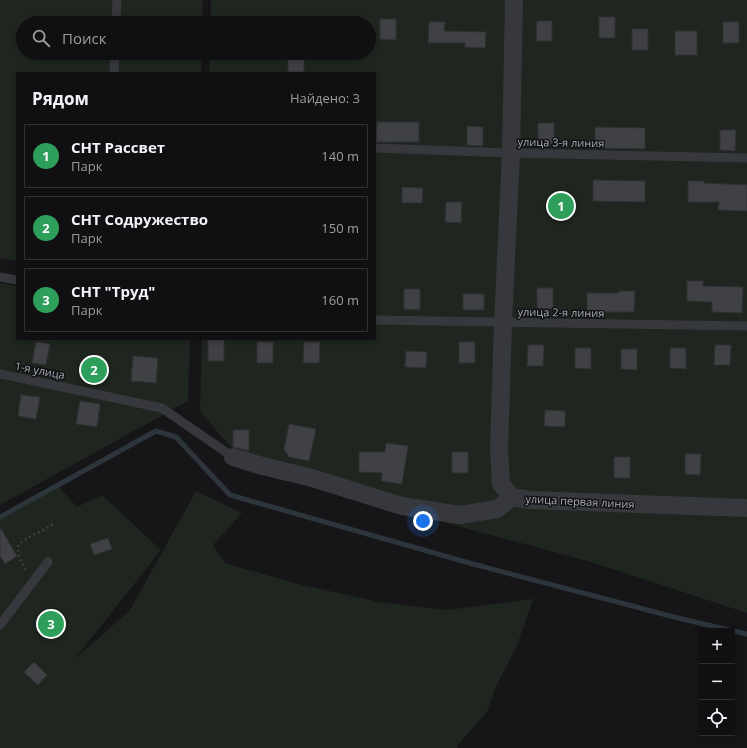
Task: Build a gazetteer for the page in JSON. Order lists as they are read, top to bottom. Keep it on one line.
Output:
{"streets":{"street":["улица первая линия"],"lane":["улица 3-я линия","улица 2-я линия","1-я улица"]},"crossings":[["1-я улица","улица первая линия"]],"page":{"search":"Поиск","heading":["Рядом","Найдено: 3"],"list":[{"mark":"1","name":"СНТ Рассвет","note":"Парк","value":"140 m"},{"mark":"2","name":"СНТ Содружество","note":"Парк","value":"150 m"},{"mark":"3","name":"СНТ \"Труд\"","note":"Парк","value":"160 m"}],"pins":["1","2","3"],"map_buttons":["+","−"]}}
